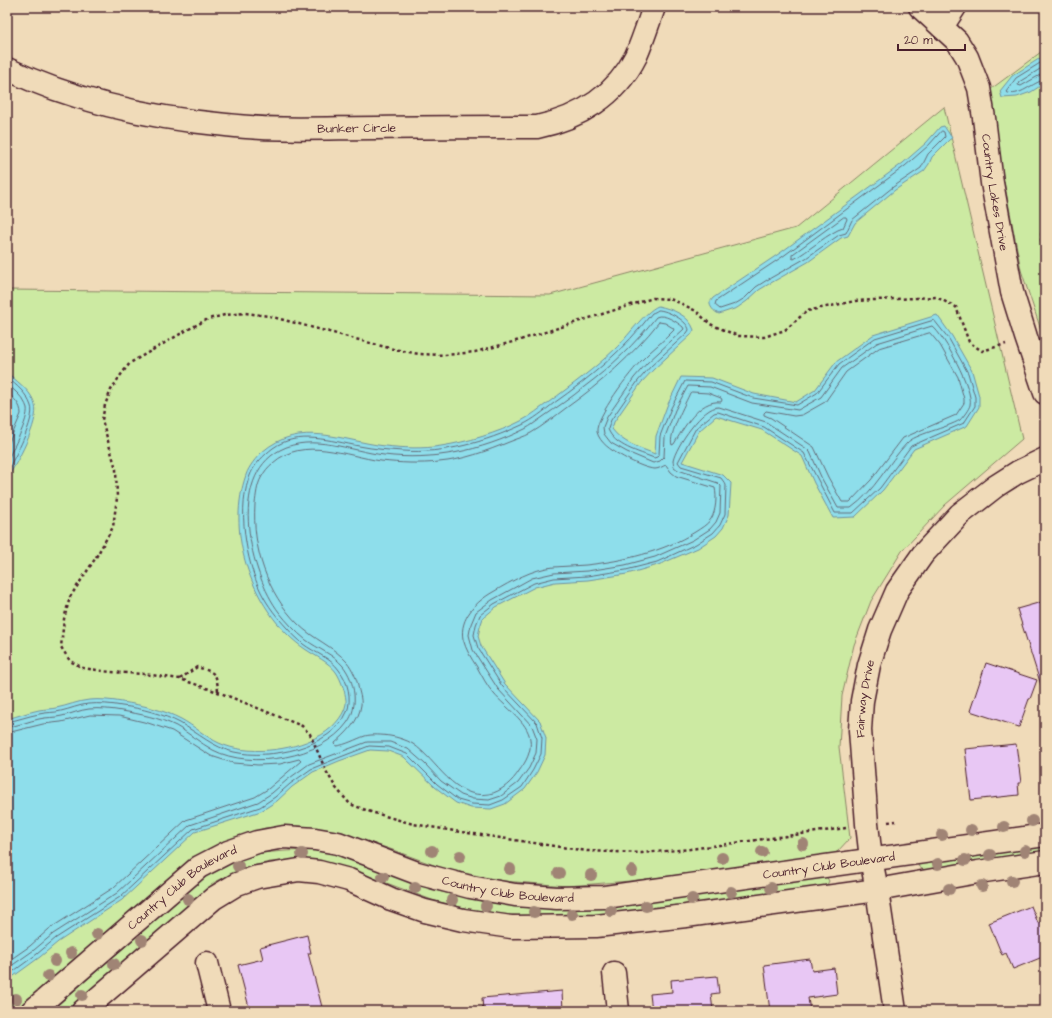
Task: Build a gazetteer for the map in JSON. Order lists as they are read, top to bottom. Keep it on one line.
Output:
{"streets":{"street":["Bunker Circle","Country Lakes Drive","Fairway Drive","Country Club Boulevard"]},"crossings":[["Fairway Drive","Country Club Boulevard"]],"scale_bar":"20 m"}
